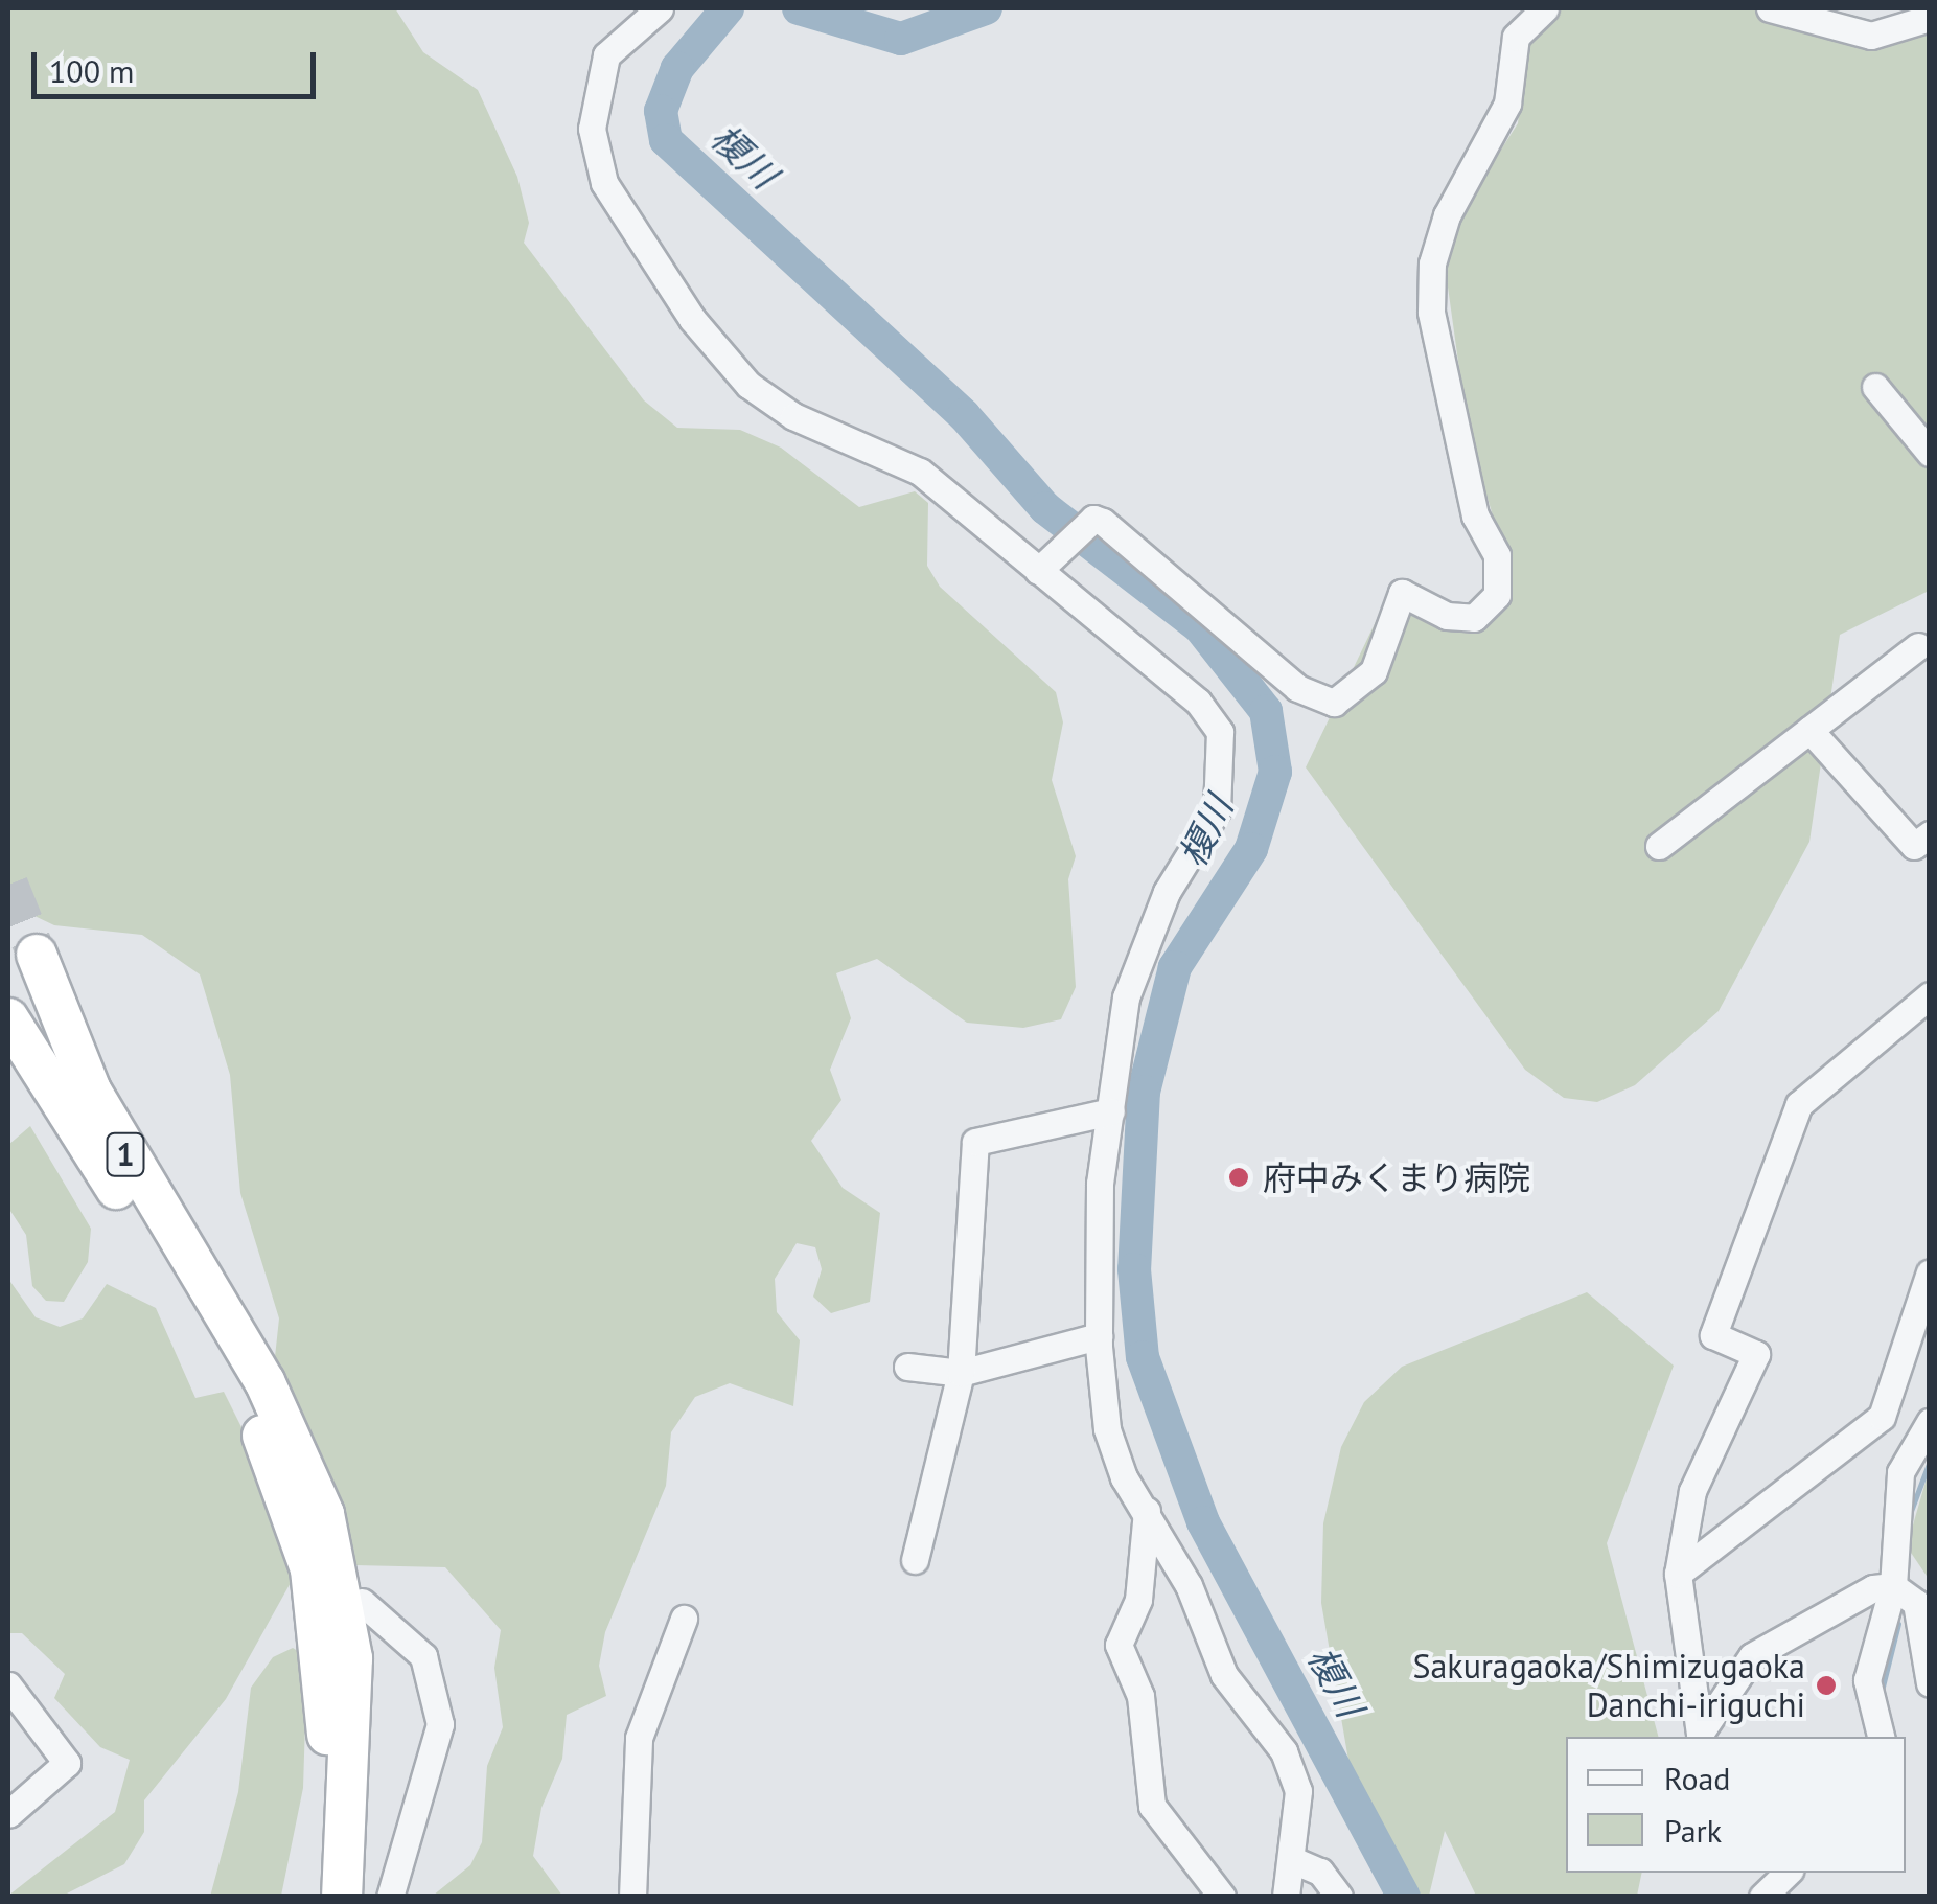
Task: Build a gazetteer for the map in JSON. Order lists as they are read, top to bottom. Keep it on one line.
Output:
{"streets":{"highway":["1"]},"water":["榎川"],"places":["府中みくまり病院","Sakuragaoka/Shimizugaoka Danchi-iriguchi"],"legend":["Road","Park"],"scale_bar":"100 m"}
